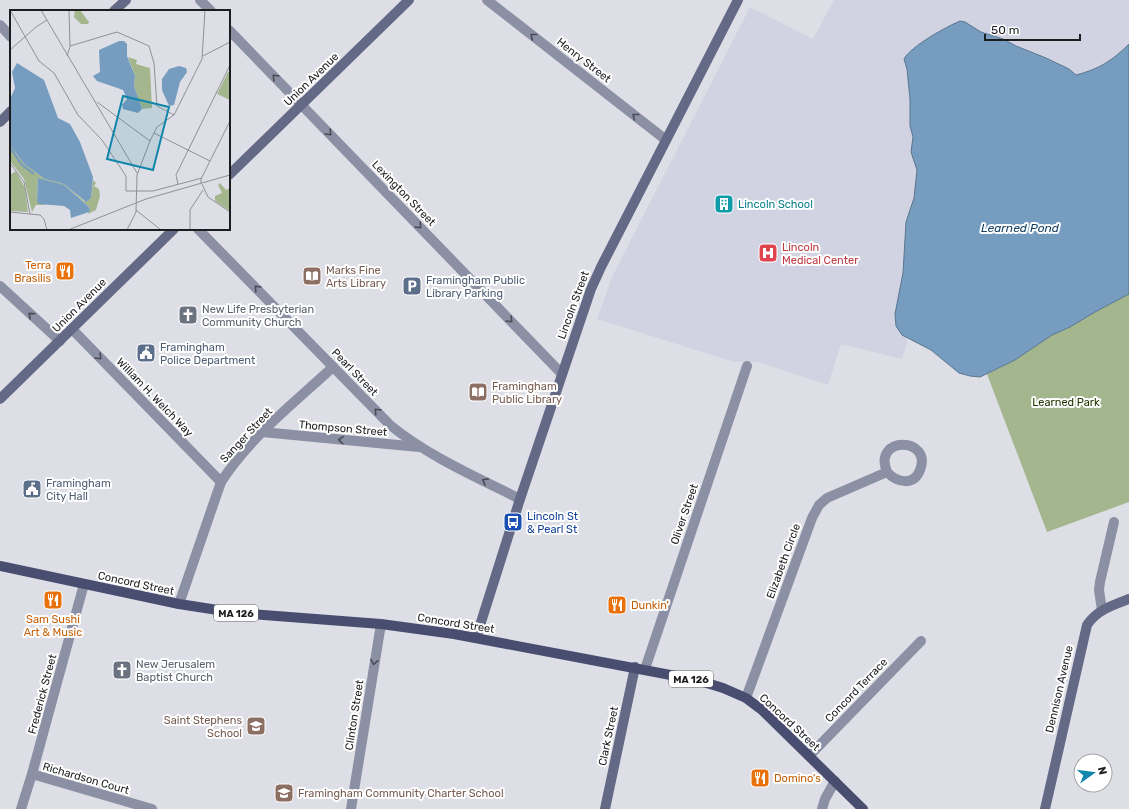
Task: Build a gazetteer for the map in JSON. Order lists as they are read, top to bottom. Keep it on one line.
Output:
{"streets":{"main road":["Concord Street","MA 126"],"street":["Henry Street","Union Avenue","Lexington Street","Lincoln Street","Pearl Street","William H. Welch Way","Thompson Street","Sanger Street","Oliver Street","Elizabeth Circle","Dennison Avenue","Concord Terrace","Frederick Street","Clinton Street","Clark Street","Richardson Court"]},"crossings":[["Henry Street","Lincoln Street"],["Union Avenue","Lexington Street"],["Union Avenue","William H. Welch Way"],["Lexington Street","Lincoln Street"],["Lincoln Street","Pearl Street"],["Lincoln Street","Concord Street"],["Pearl Street","Thompson Street"],["Pearl Street","Sanger Street"],["William H. Welch Way","Sanger Street"],["Thompson Street","Sanger Street"],["Sanger Street","Concord Street"],["Oliver Street","Concord Street"],["Oliver Street","Clark Street"],["Elizabeth Circle","Concord Street"],["Concord Street","Concord Terrace"],["Concord Street","Frederick Street"],["Concord Street","Clinton Street"],["Concord Street","Clark Street"],["Frederick Street","Richardson Court"]],"one_way":["Henry Street","Pearl Street","William H. Welch Way","Thompson Street","Clinton Street"],"water":["Learned Pond"],"parks":["Learned Park"],"places":{"building":["Lincoln School"],"hospital":["Lincoln Medical Center"],"restaurant":["Terra Brasilis","Sam Sushi Art & Music","Dunkin'","Domino's"],"library":["Marks Fine Arts Library","Framingham Public Library"],"parking":["Framingham Public Library Parking"],"church":["New Life Presbyterian Community Church","New Jerusalem Baptist Church"],"public building":["Framingham Police Department","Framingham City Hall"],"bus stop":["Lincoln St & Pearl St"],"school or university":["Saint Stephens School","Framingham Community Charter School"]},"scale_bar":"50 m","north":"right"}
